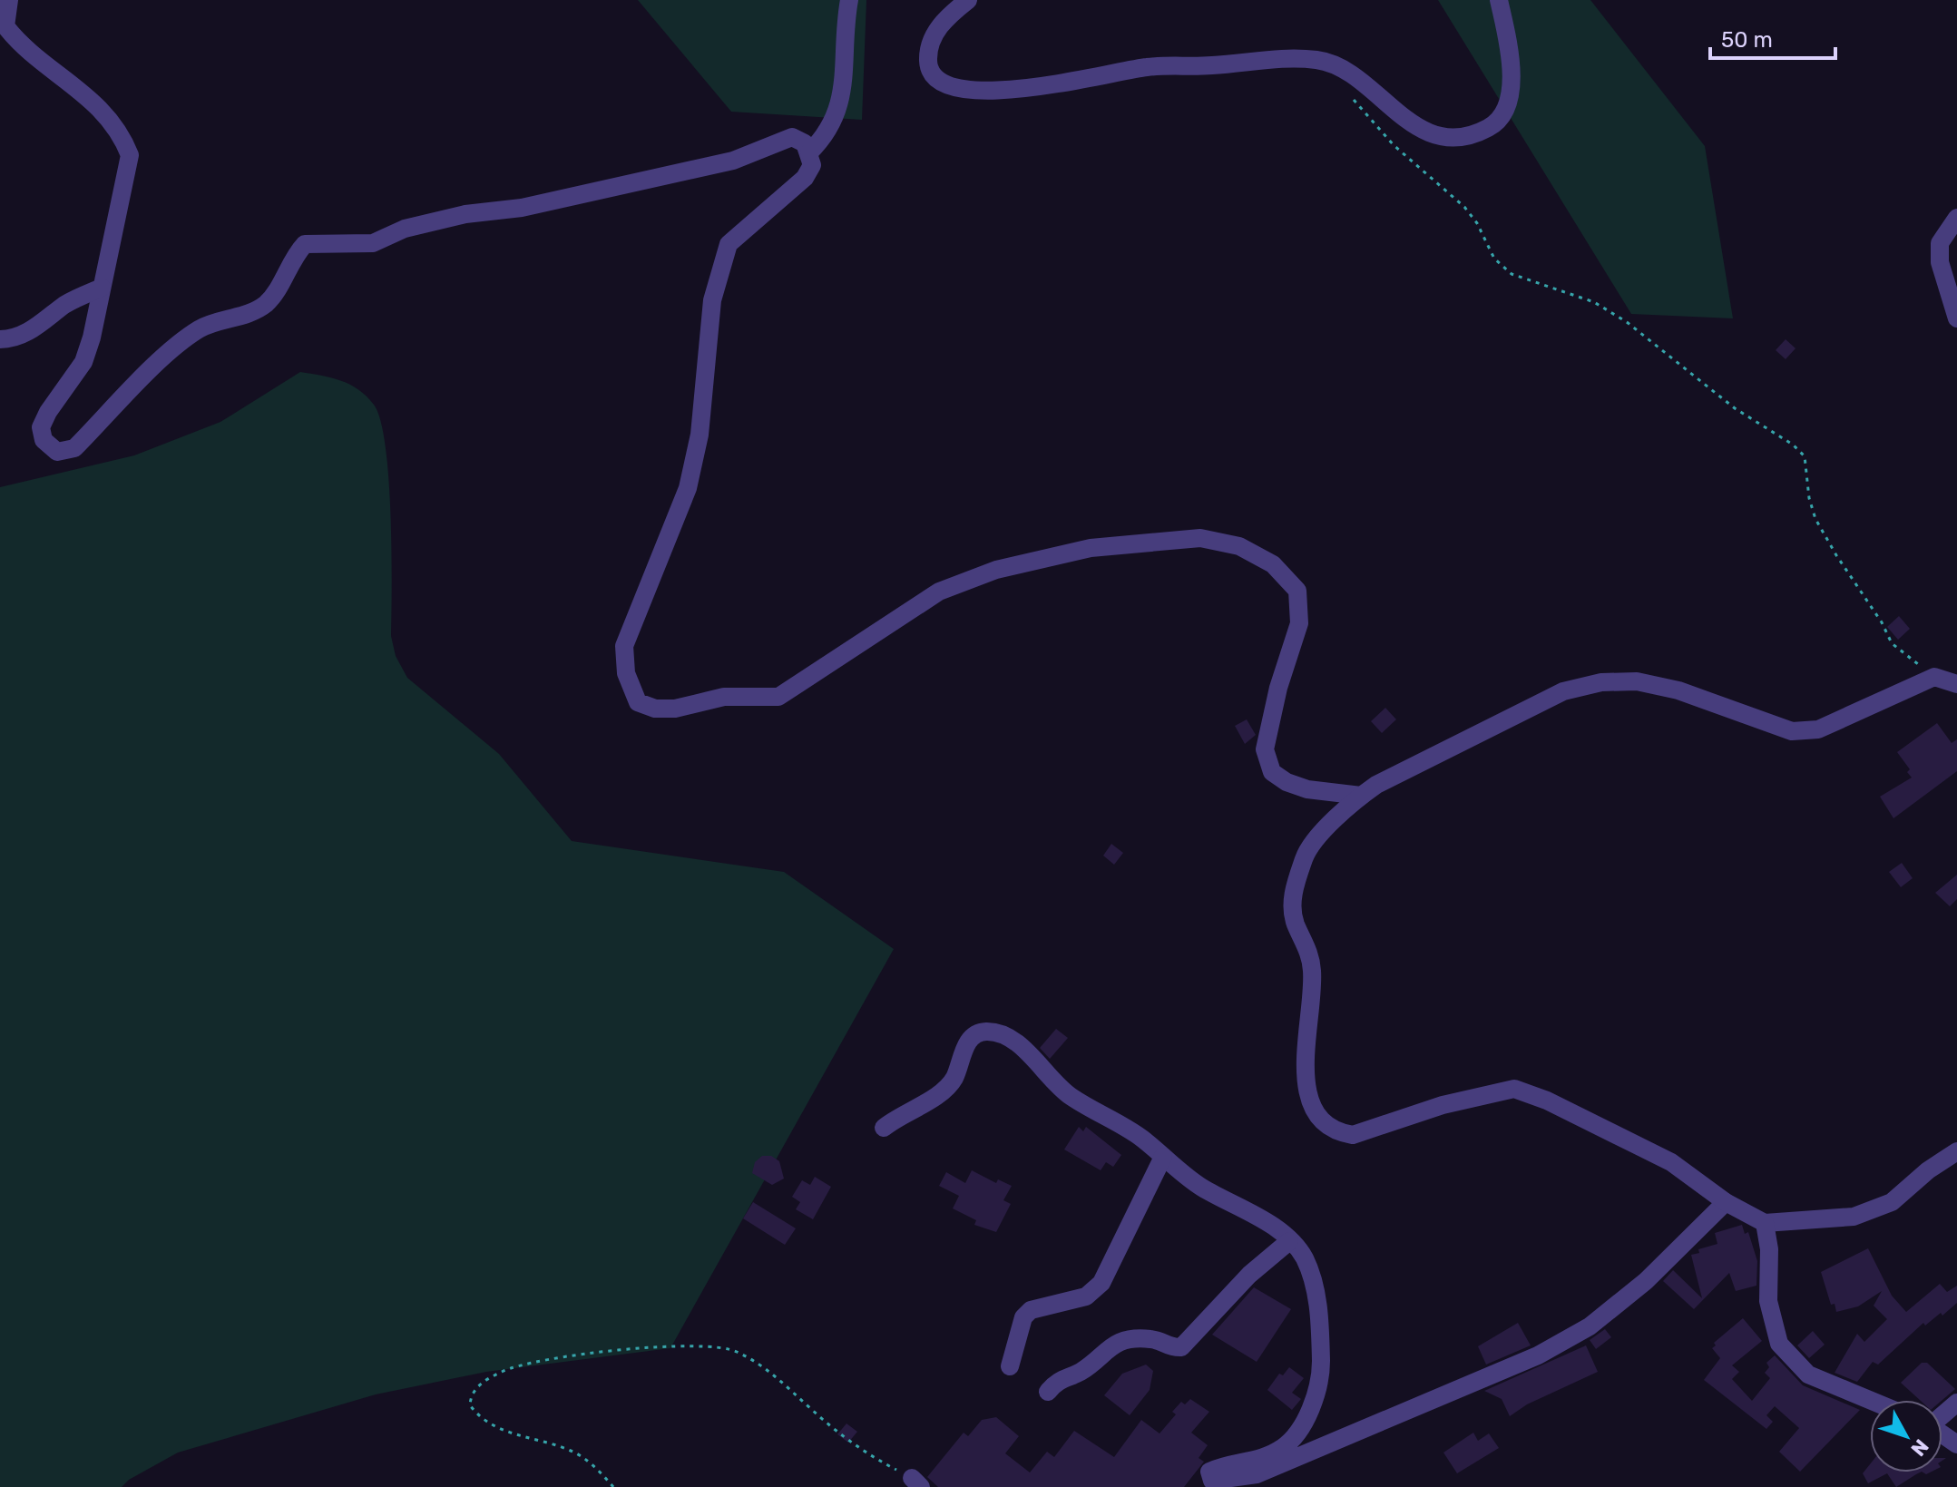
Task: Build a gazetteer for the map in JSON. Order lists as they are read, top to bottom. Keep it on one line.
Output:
{"scale_bar":"50 m","north":"bottom right"}
